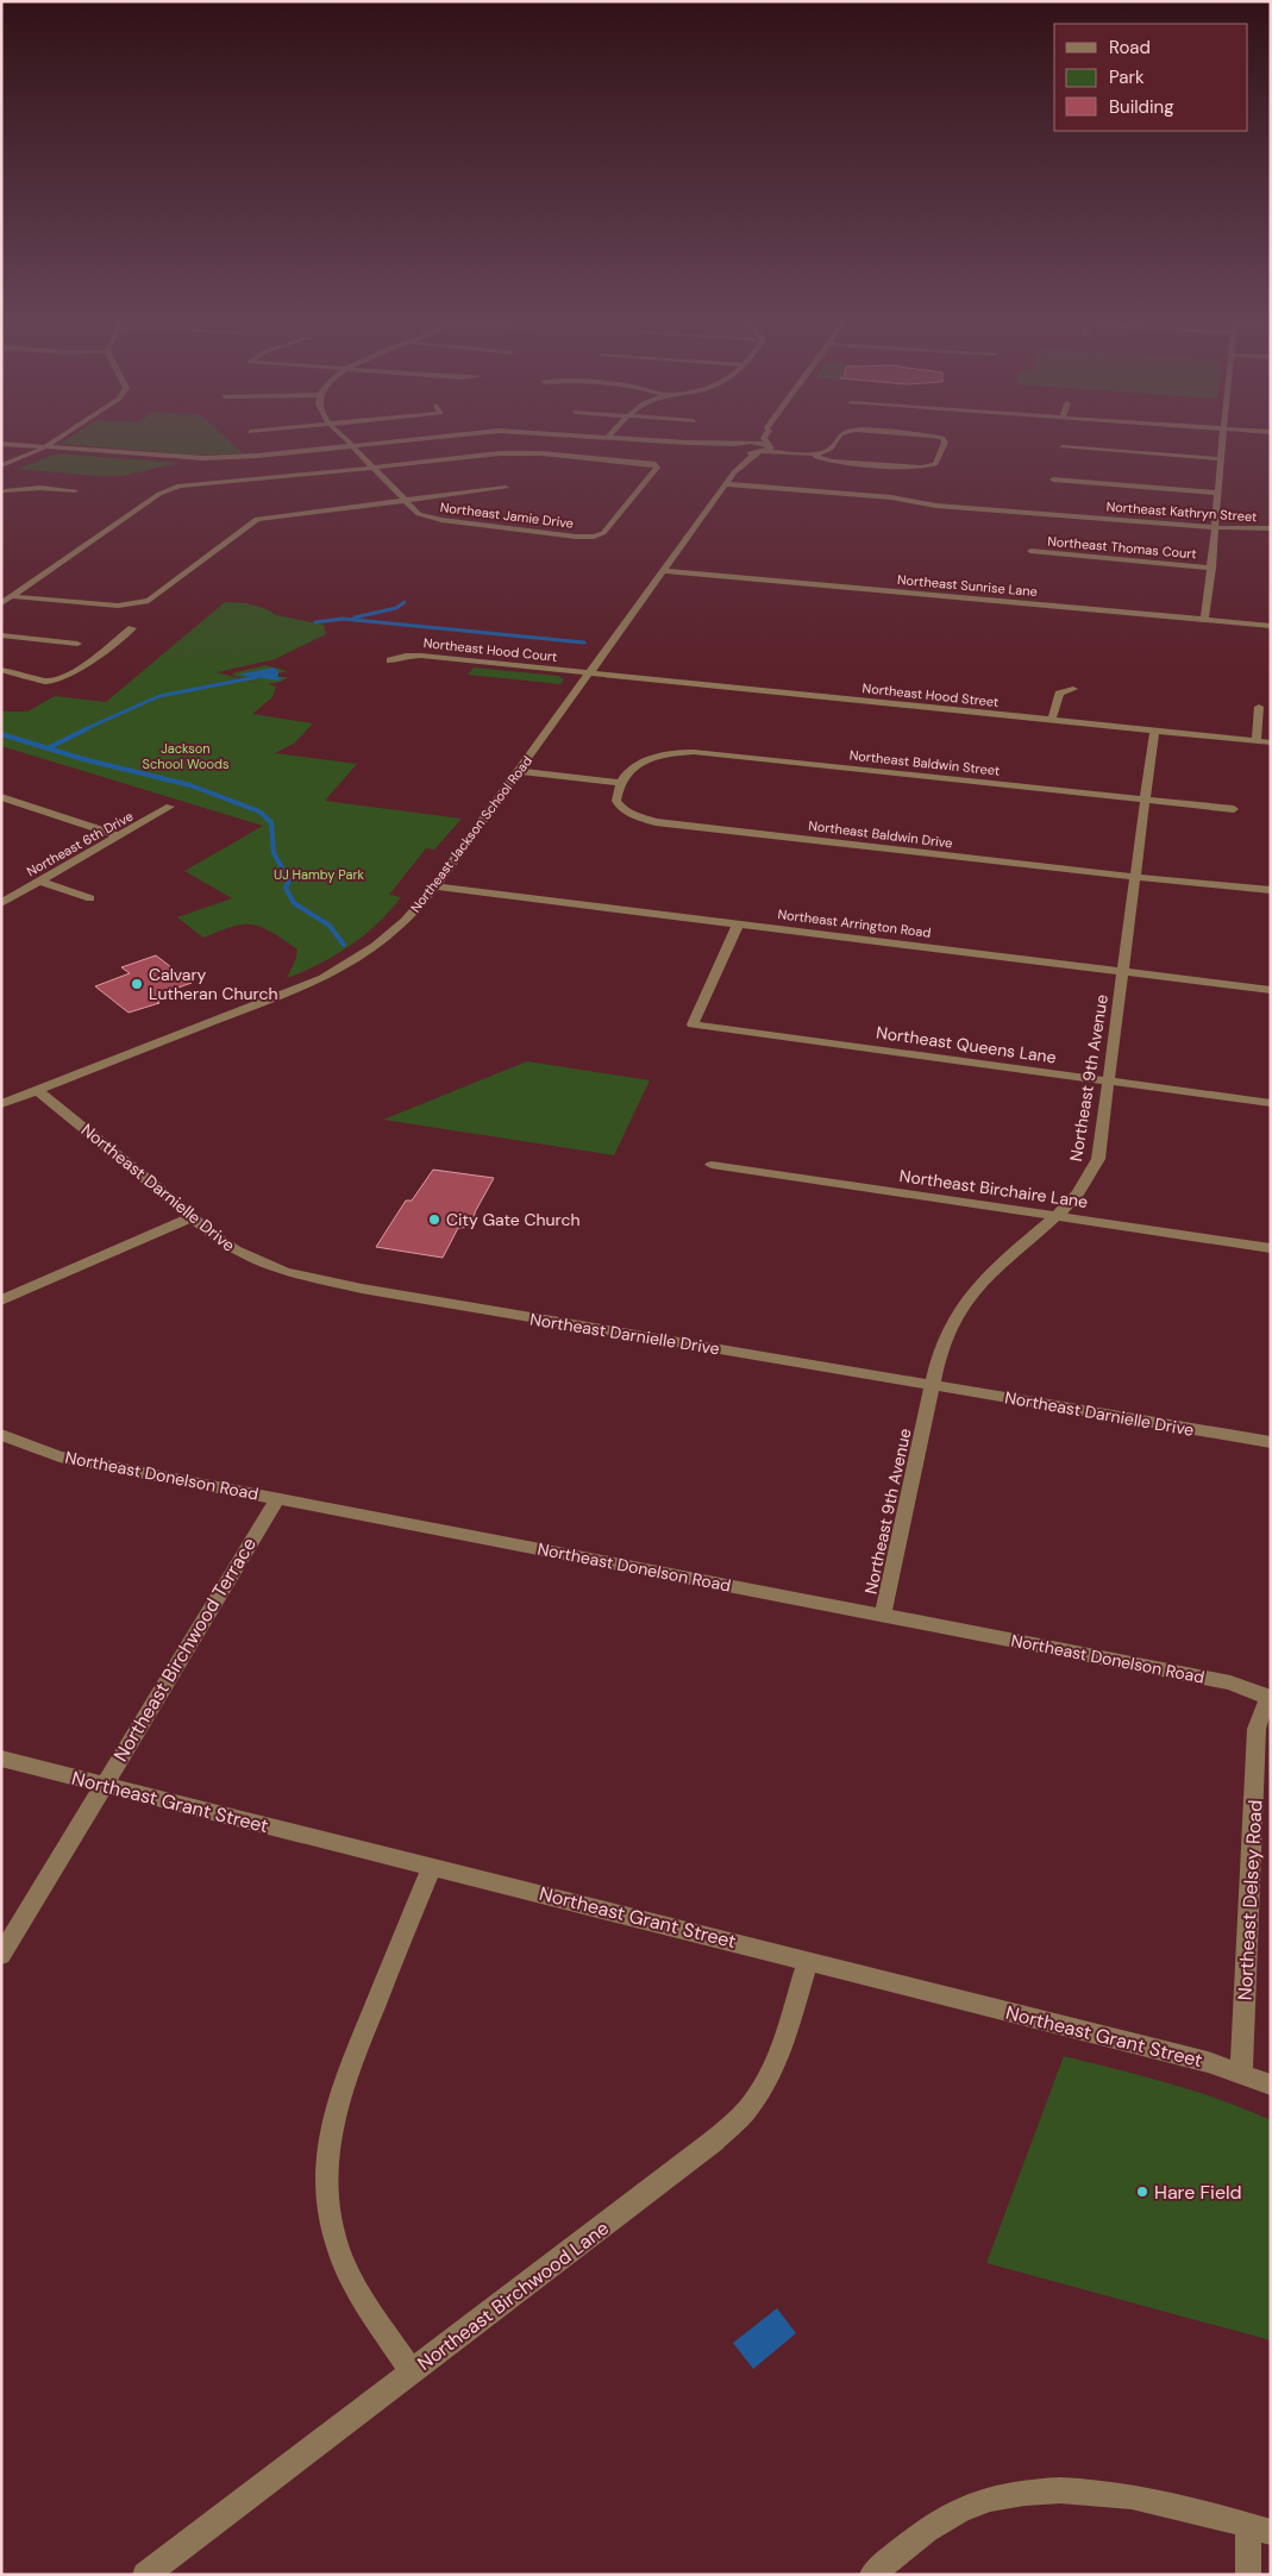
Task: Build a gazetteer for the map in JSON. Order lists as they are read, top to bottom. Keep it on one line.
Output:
{"streets":{"street":["Northeast Kathryn Street","Northeast Jamie Drive","Northeast Thomas Court","Northeast Sunrise Lane","Northeast Hood Court","Northeast Hood Street","Northeast Baldwin Street","Northeast Jackson School Road","Northeast Baldwin Drive","Northeast 6th Drive","Northeast Arrington Road","Northeast Queens Lane","Northeast 9th Avenue","Northeast Darnielle Drive","Northeast Birchaire Lane","Northeast Donelson Road","Northeast Birchwood Terrace","Northeast Grant Street","Northeast Delsey Road","Northeast Birchwood Lane"]},"crossings":[["Northeast Kathryn Street","Northeast Jackson School Road"],["Northeast Sunrise Lane","Northeast Jackson School Road"],["Northeast Hood Court","Northeast Hood Street"],["Northeast Hood Court","Northeast Jackson School Road"],["Northeast Hood Street","Northeast Jackson School Road"],["Northeast Hood Street","Northeast 9th Avenue"],["Northeast Baldwin Street","Northeast Baldwin Drive"],["Northeast Baldwin Street","Northeast 9th Avenue"],["Northeast Jackson School Road","Northeast Arrington Road"],["Northeast Jackson School Road","Northeast Darnielle Drive"],["Northeast Baldwin Drive","Northeast 9th Avenue"],["Northeast Arrington Road","Northeast Queens Lane"],["Northeast Arrington Road","Northeast 9th Avenue"],["Northeast Queens Lane","Northeast 9th Avenue"],["Northeast 9th Avenue","Northeast Darnielle Drive"],["Northeast 9th Avenue","Northeast Birchaire Lane"],["Northeast 9th Avenue","Northeast Donelson Road"],["Northeast Donelson Road","Northeast Birchwood Terrace"],["Northeast Donelson Road","Northeast Delsey Road"],["Northeast Birchwood Terrace","Northeast Grant Street"],["Northeast Grant Street","Northeast Delsey Road"],["Northeast Grant Street","Northeast Birchwood Lane"]],"parks":["Jackson School Woods","UJ Hamby Park"],"places":["Calvary Lutheran Church","City Gate Church","Hare Field"],"legend":["Road","Park","Building"]}
